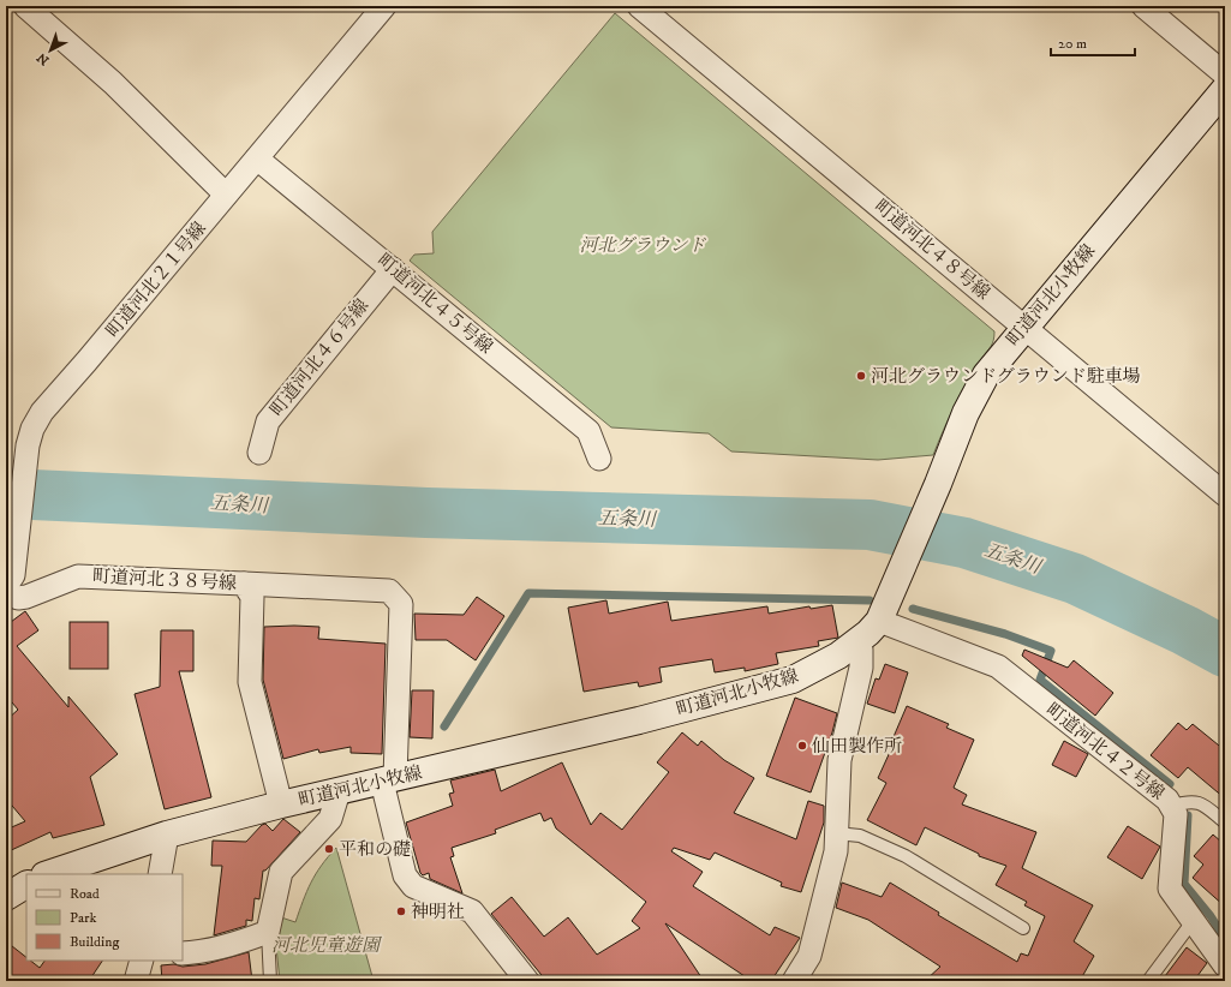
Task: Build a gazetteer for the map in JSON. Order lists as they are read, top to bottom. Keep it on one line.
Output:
{"streets":{"street":["町道河北４８号線","町道河北２１号線","町道河北小牧線","町道河北４５号線","町道河北４６号線","町道河北３８号線","町道河北４２号線"]},"crossings":[["町道河北４８号線","町道河北小牧線"],["町道河北２１号線","町道河北４５号線"],["町道河北小牧線","町道河北３８号線"],["町道河北小牧線","町道河北４２号線"],["町道河北４５号線","町道河北４６号線"]],"water":["五条川"],"parks":["河北グラウンド","河北児童遊園"],"places":["河北グラウンドグラウンド駐車場","仙田製作所","平和の礎","神明社"],"legend":["Road","Park","Building"],"scale_bar":"20 m","north":"bottom left"}
